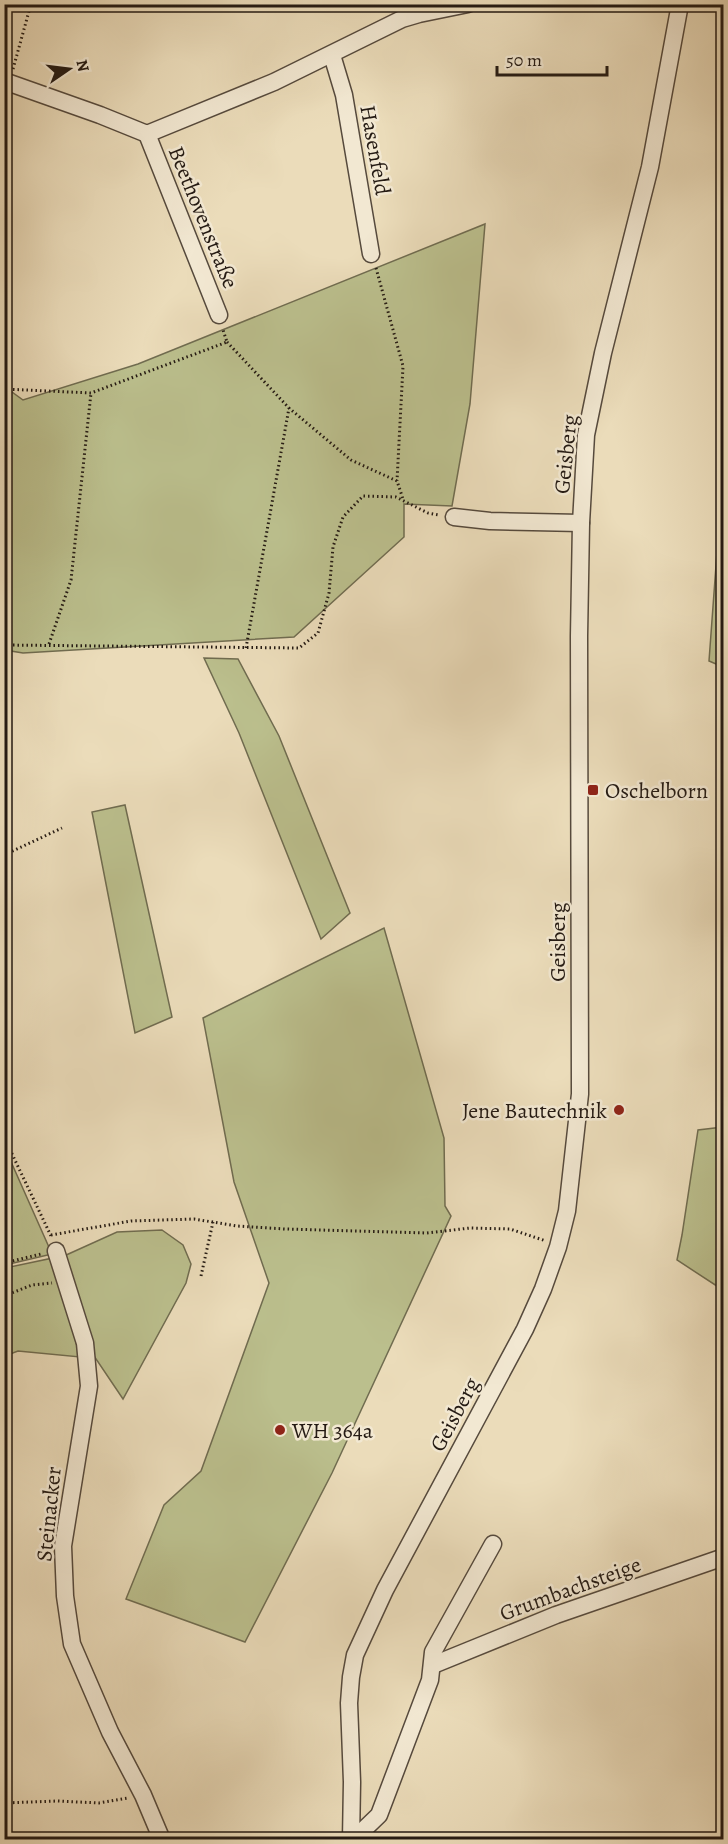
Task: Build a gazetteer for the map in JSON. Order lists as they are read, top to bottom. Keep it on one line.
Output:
{"streets":{"street":["Hasenfeld","Beethovenstraße","Geisberg","Steinacker","Grumbachsteige"]},"crossings":[["Geisberg","Grumbachsteige"]],"places":{"transit":["Oschelborn"],"other":["Jene Bautechnik","WH 364a"]},"scale_bar":"50 m","north":"right"}
